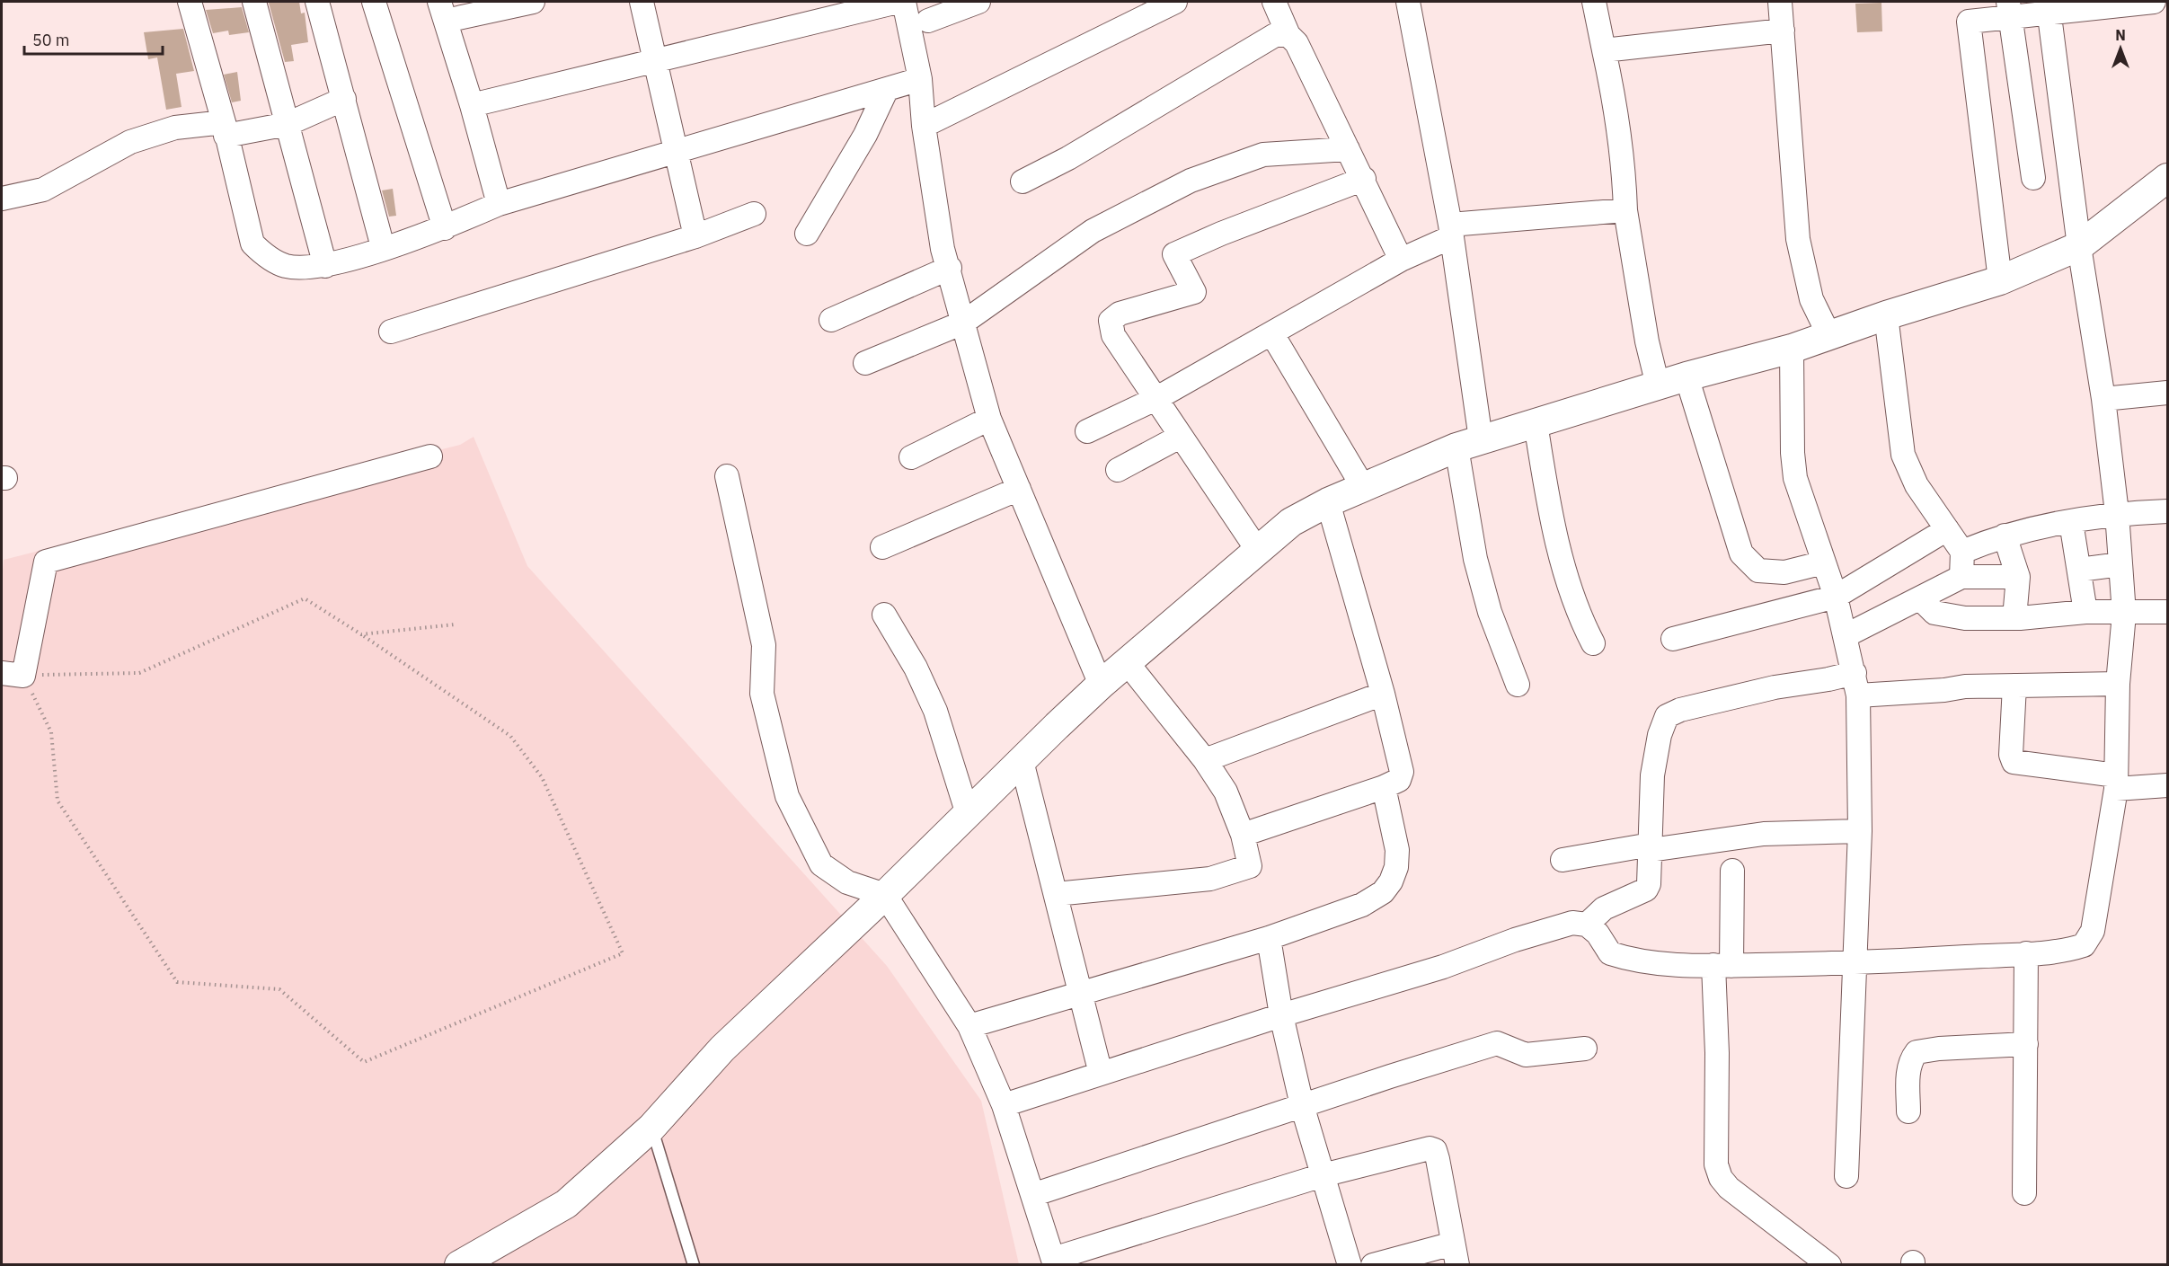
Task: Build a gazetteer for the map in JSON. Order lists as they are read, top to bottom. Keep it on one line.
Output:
{"scale_bar":"50 m","north":"top"}
